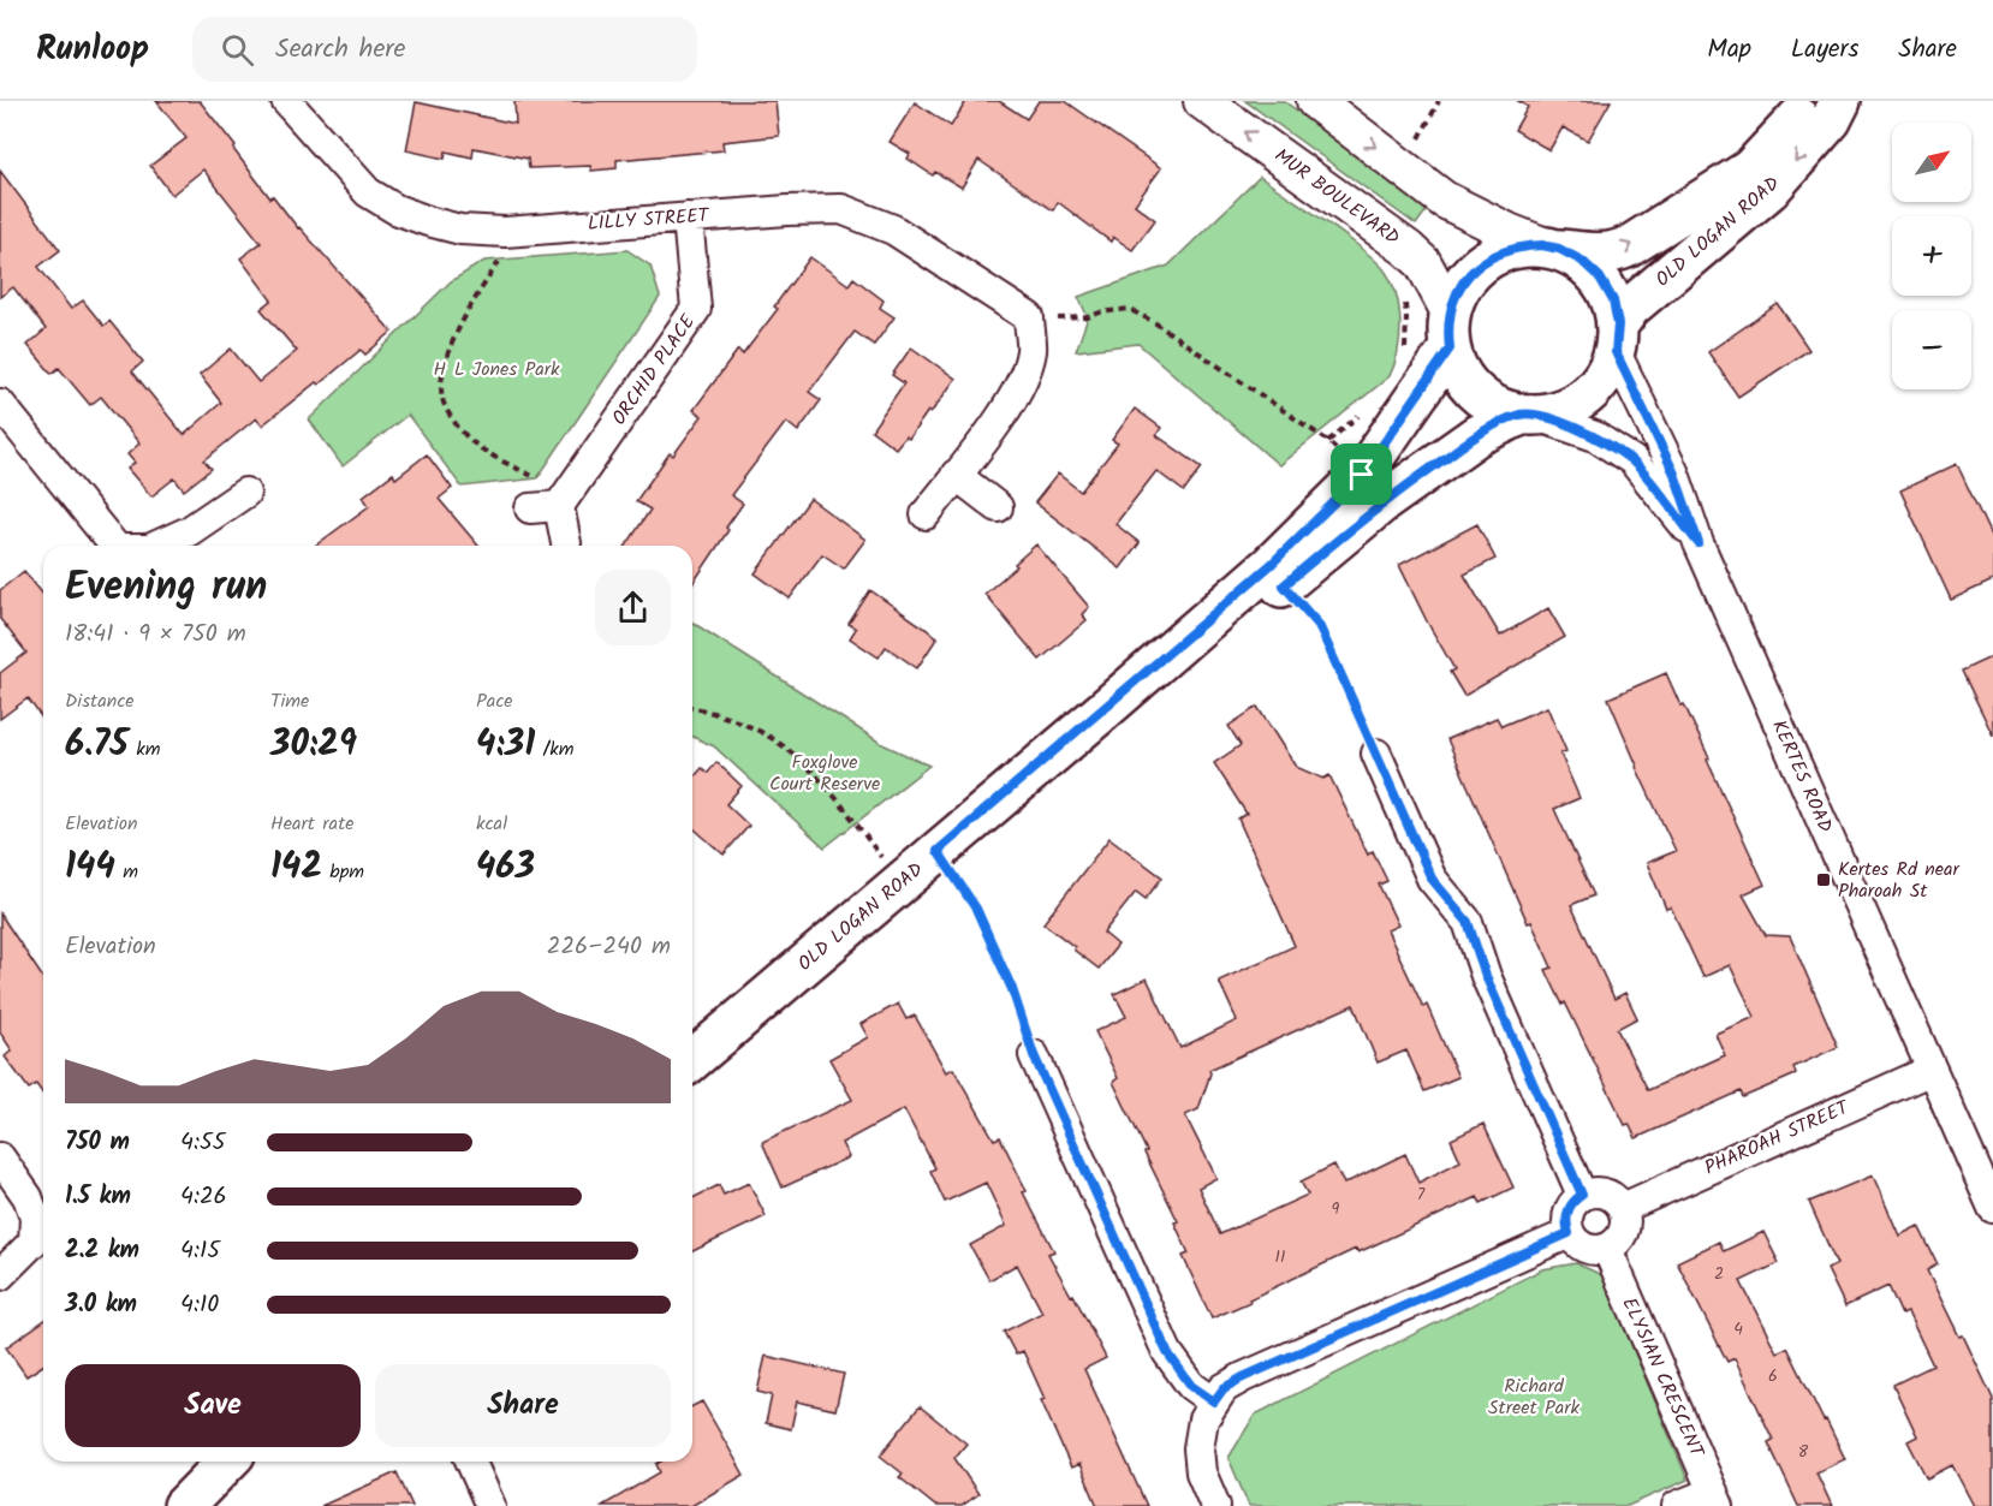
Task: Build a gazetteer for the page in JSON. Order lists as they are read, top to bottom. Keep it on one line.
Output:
{"streets":{"main road":["OLD LOGAN ROAD"],"street":["MUR BOULEVARD","LILLY STREET","ORCHID PLACE","KERTES ROAD","PHAROAH STREET","ELYSIAN CRESCENT"]},"crossings":[["MUR BOULEVARD","OLD LOGAN ROAD"],["MUR BOULEVARD","KERTES ROAD"],["LILLY STREET","ORCHID PLACE"],["OLD LOGAN ROAD","KERTES ROAD"],["KERTES ROAD","PHAROAH STREET"],["PHAROAH STREET","ELYSIAN CRESCENT"]],"parks":["H L Jones Park","Foxglove Court Reserve","Richard Street Park"],"places":{"transit":["Kertes Rd near Pharoah St"]},"house_numbers":["7","9","11","2","4","6","8"],"north":"top right","page":{"header":"Runloop","search":"Search here","nav":["Map","Layers","Share"],"map_buttons":["+","−"],"heading":["Evening run","18:41 · 9 × 750 m"],"stats":[["Distance","6.75 km"],["Time","30:29"],["Pace","4:31 /km"],["Elevation","144 m"],["Heart rate","142 bpm"],["kcal","463"]],"chart":["Elevation","226–240 m"],"list":[{"name":"750 m","note":"4:55"},{"name":"1.5 km","note":"4:26"},{"name":"2.2 km","note":"4:15"},{"name":"3.0 km","note":"4:10"}],"buttons":["Save","Share"]}}
